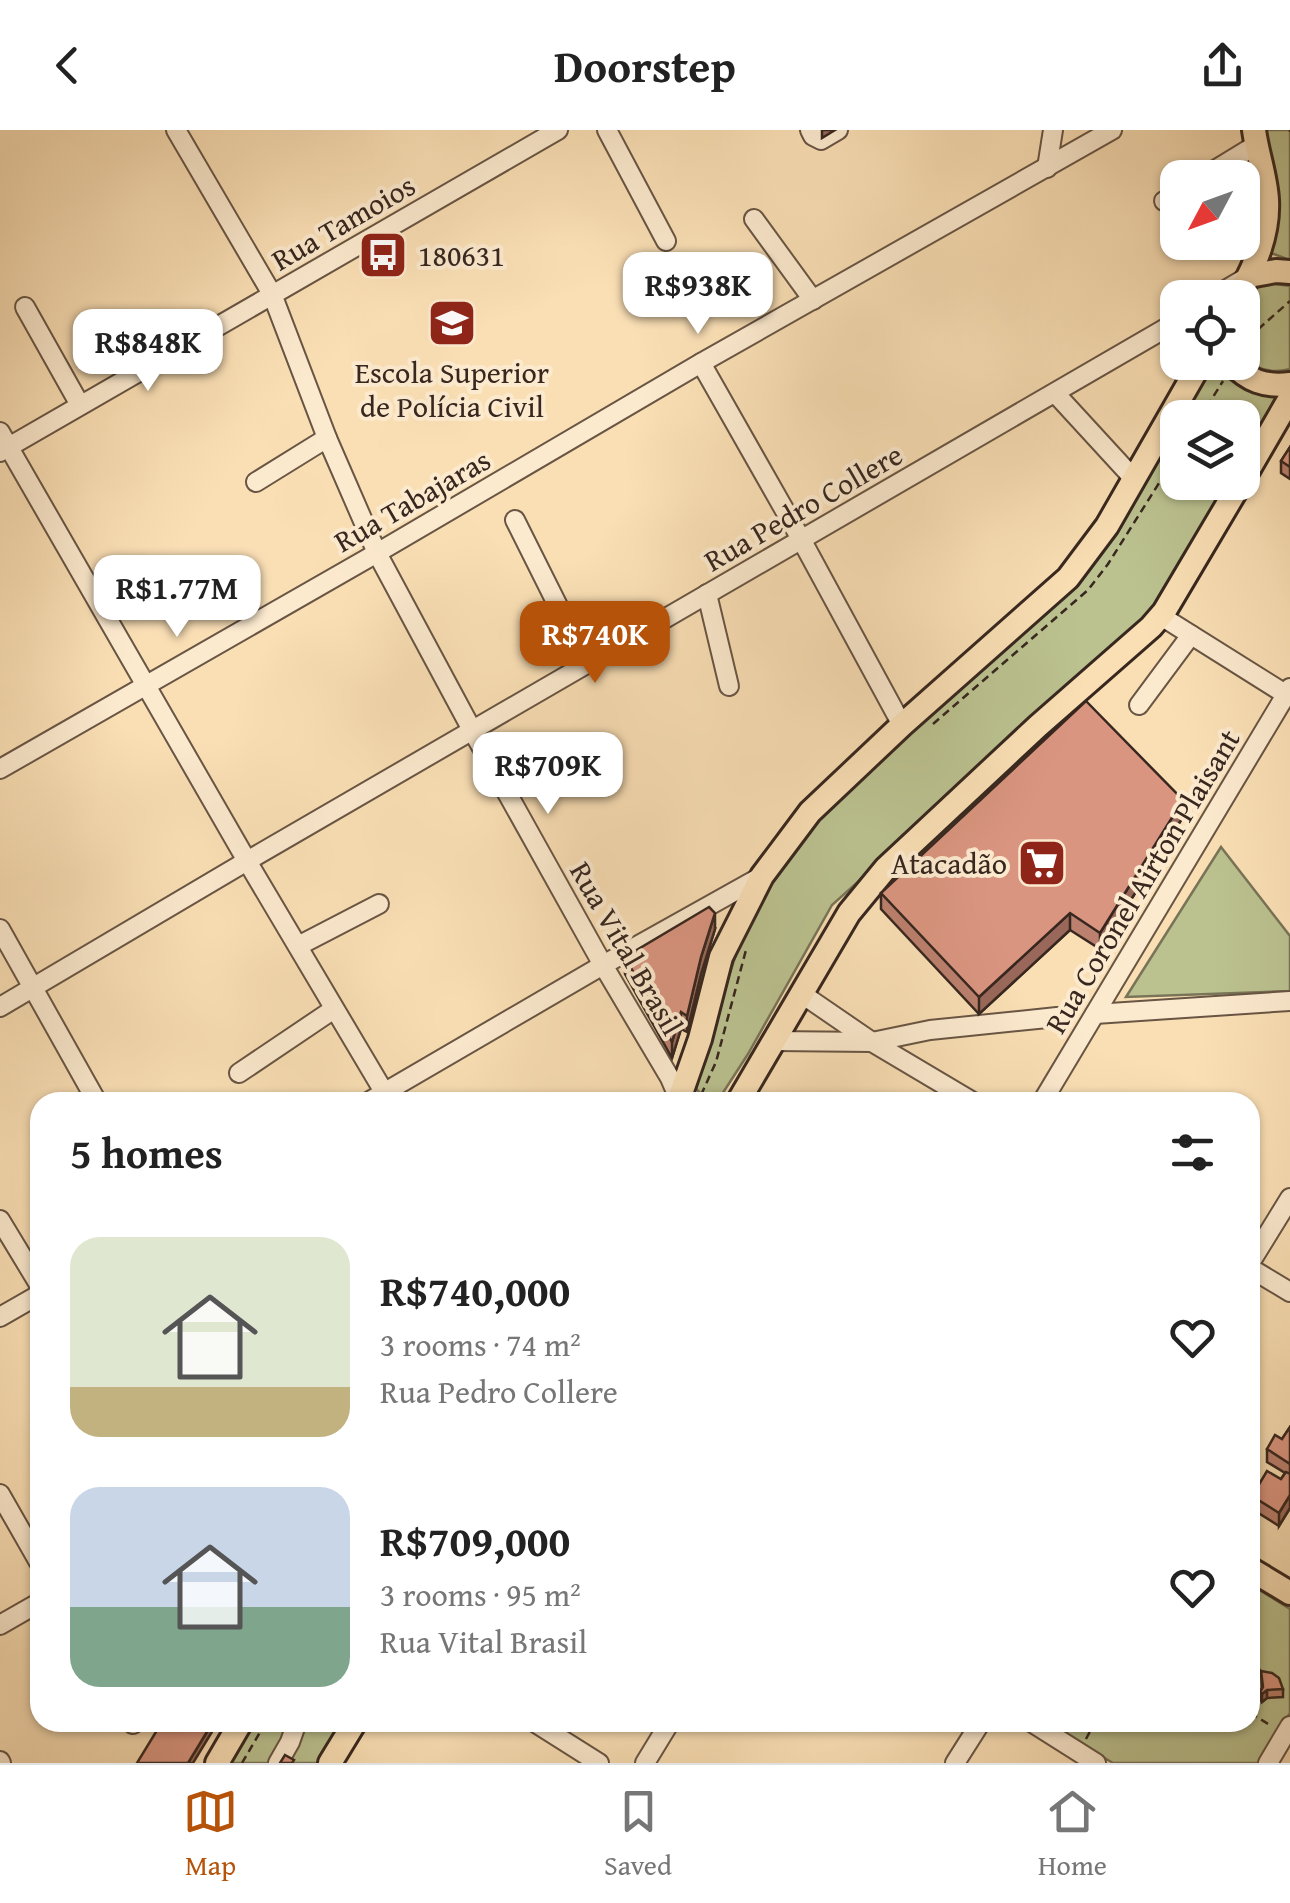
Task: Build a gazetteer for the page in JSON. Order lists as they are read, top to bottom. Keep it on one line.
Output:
{"streets":{"street":["Rua Tamoios","Rua Tabajaras","Rua Pedro Collere","Rua Coronel Airton Plaisant","Rua Vital Brasil"]},"crossings":[["Rua Tamoios","Rua Vital Brasil"],["Rua Tabajaras","Rua Vital Brasil"],["Rua Pedro Collere","Rua Vital Brasil"]],"places":{"bus stop":["180631"],"school or university":["Escola Superior de Polícia Civil"],"supermarket":["Atacadão"]},"north":"bottom left","page":{"header":"Doorstep","price":["R$938K","R$848K","R$1.77M","R$740K","R$709K"],"heading":"5 homes","list":[{"name":"R$740,000","note":"3 rooms · 74 m² · Rua Pedro Collere"},{"name":"R$709,000","note":"3 rooms · 95 m² · Rua Vital Brasil"}],"tabs":["Map","Saved","Home"]}}
